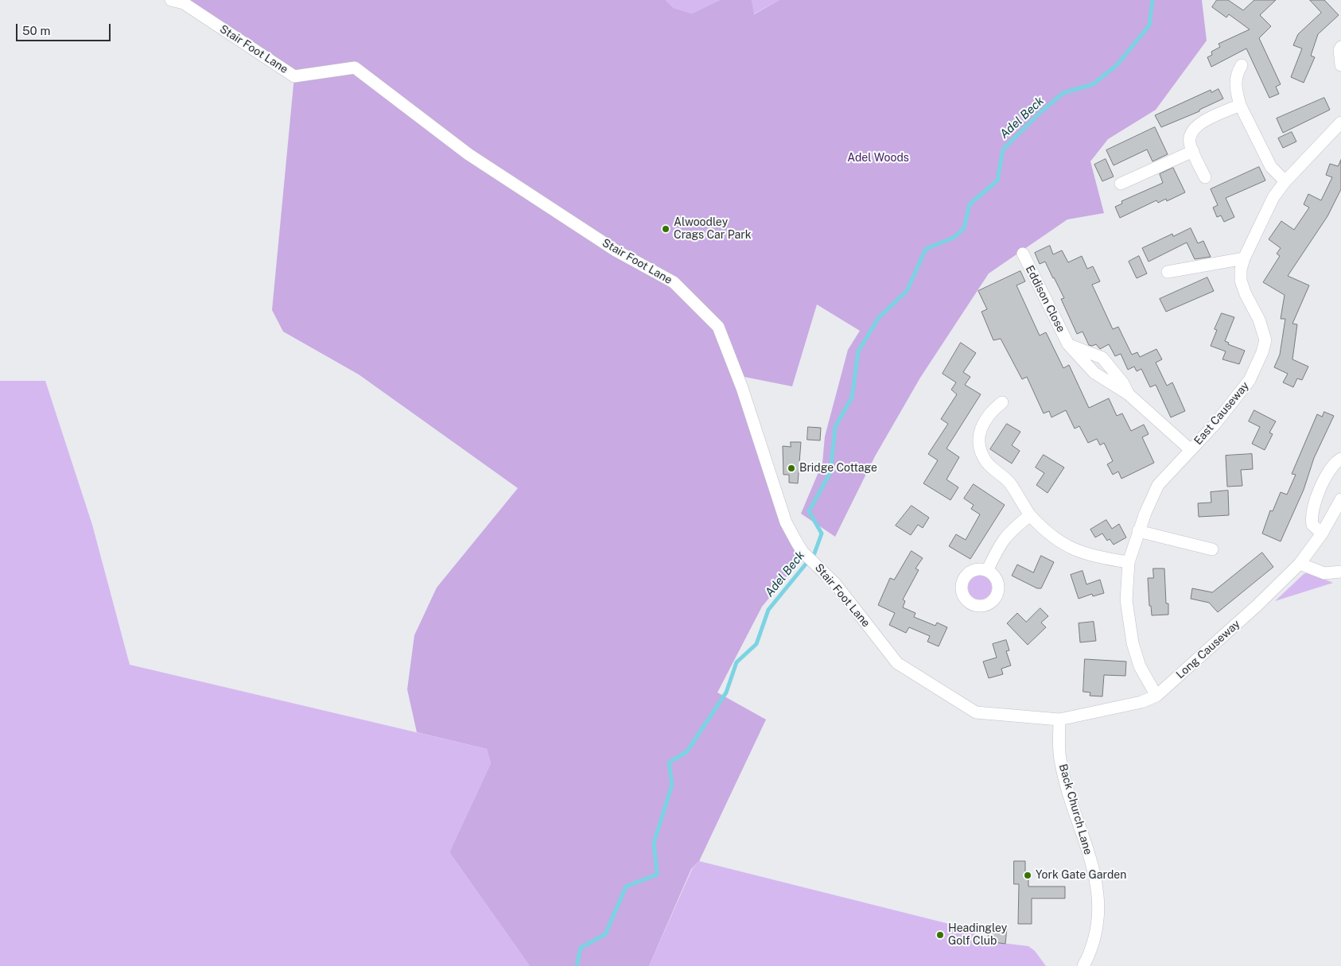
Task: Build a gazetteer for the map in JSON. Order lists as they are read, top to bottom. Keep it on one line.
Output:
{"streets":{"street":["Stair Foot Lane","Eddison Close","East Causeway","Long Causeway","Back Church Lane"]},"crossings":[["Stair Foot Lane","Long Causeway"],["Stair Foot Lane","Back Church Lane"],["Eddison Close","East Causeway"],["East Causeway","Long Causeway"],["Long Causeway","Back Church Lane"]],"water":["Adel Beck"],"parks":["Adel Woods"],"places":["Alwoodley Crags Car Park","Bridge Cottage","York Gate Garden","Headingley Golf Club"],"scale_bar":"50 m"}
